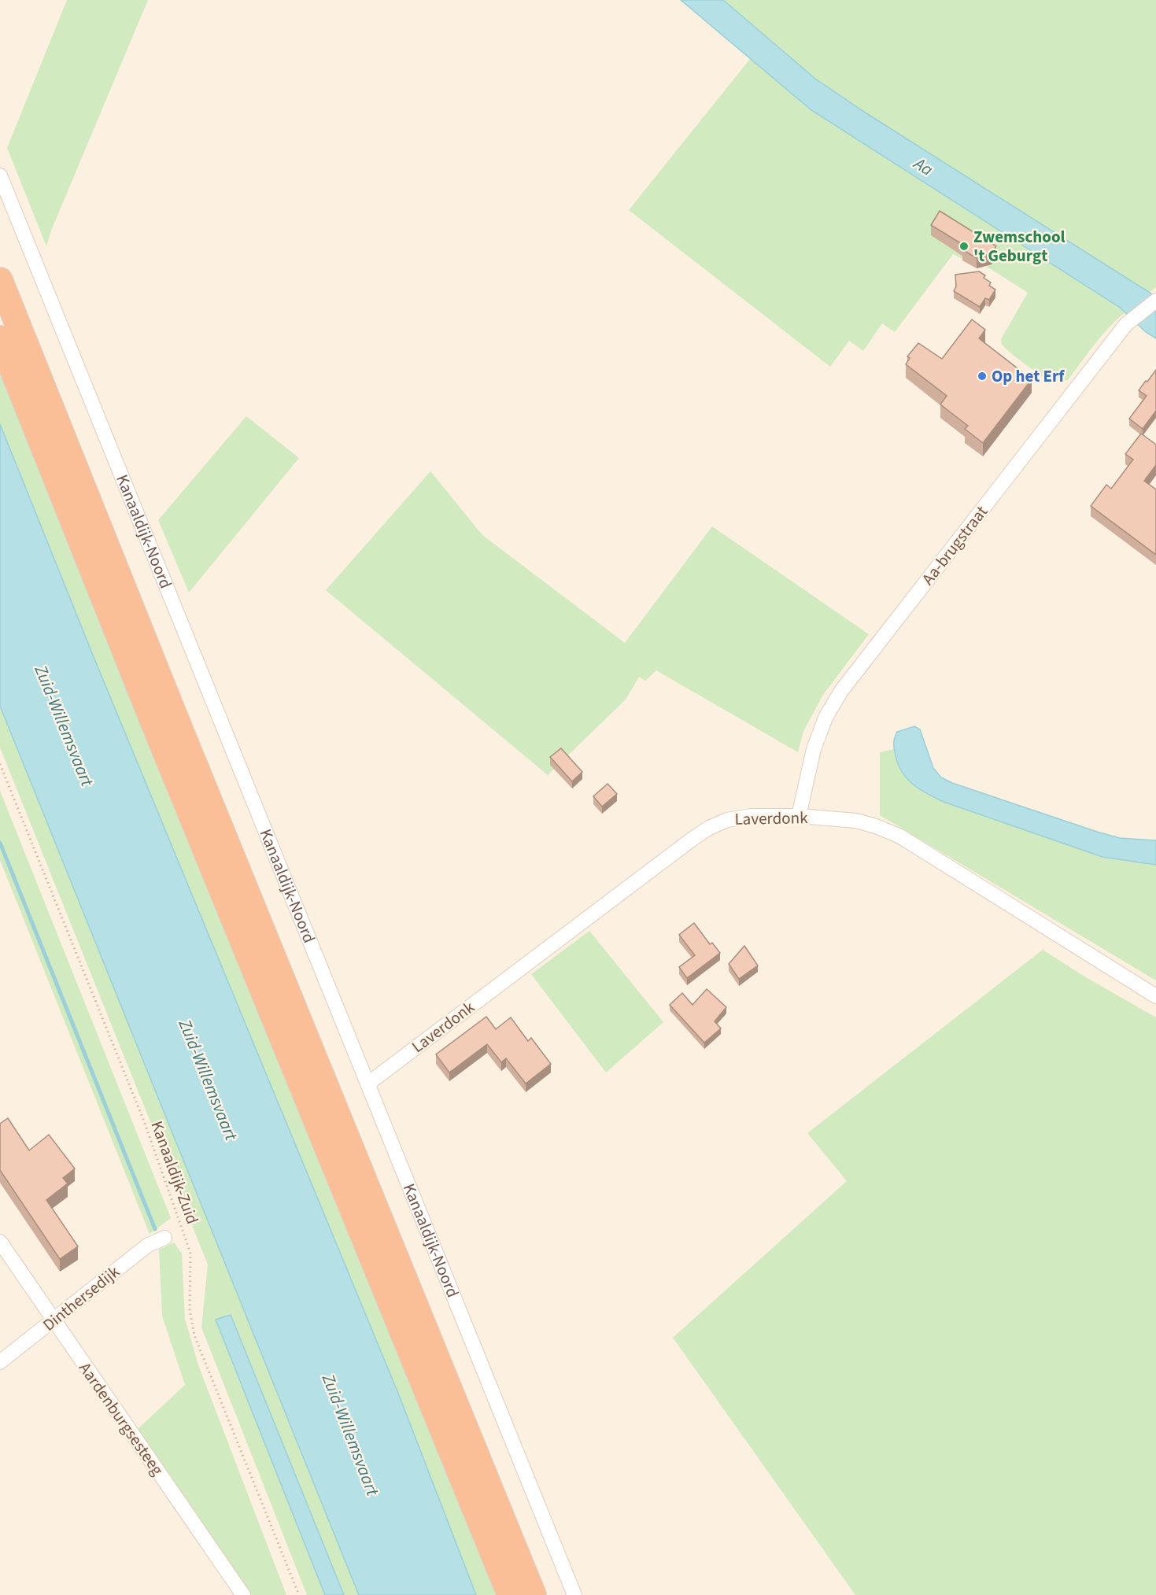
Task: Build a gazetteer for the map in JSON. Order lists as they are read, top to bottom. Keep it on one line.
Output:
{"streets":{"street":["Kanaaldijk-Noord","Aa-brugstraat","Laverdonk","Dinthersedijk","Aardenburgsesteeg"],"path":["Kanaaldijk-Zuid"]},"crossings":[["Kanaaldijk-Noord","Laverdonk"],["Aa-brugstraat","Laverdonk"],["Dinthersedijk","Aardenburgsesteeg"]],"water":["Aa","Zuid-Willemsvaart"],"places":["Zwemschool 't Geburgt","Op het Erf"]}
